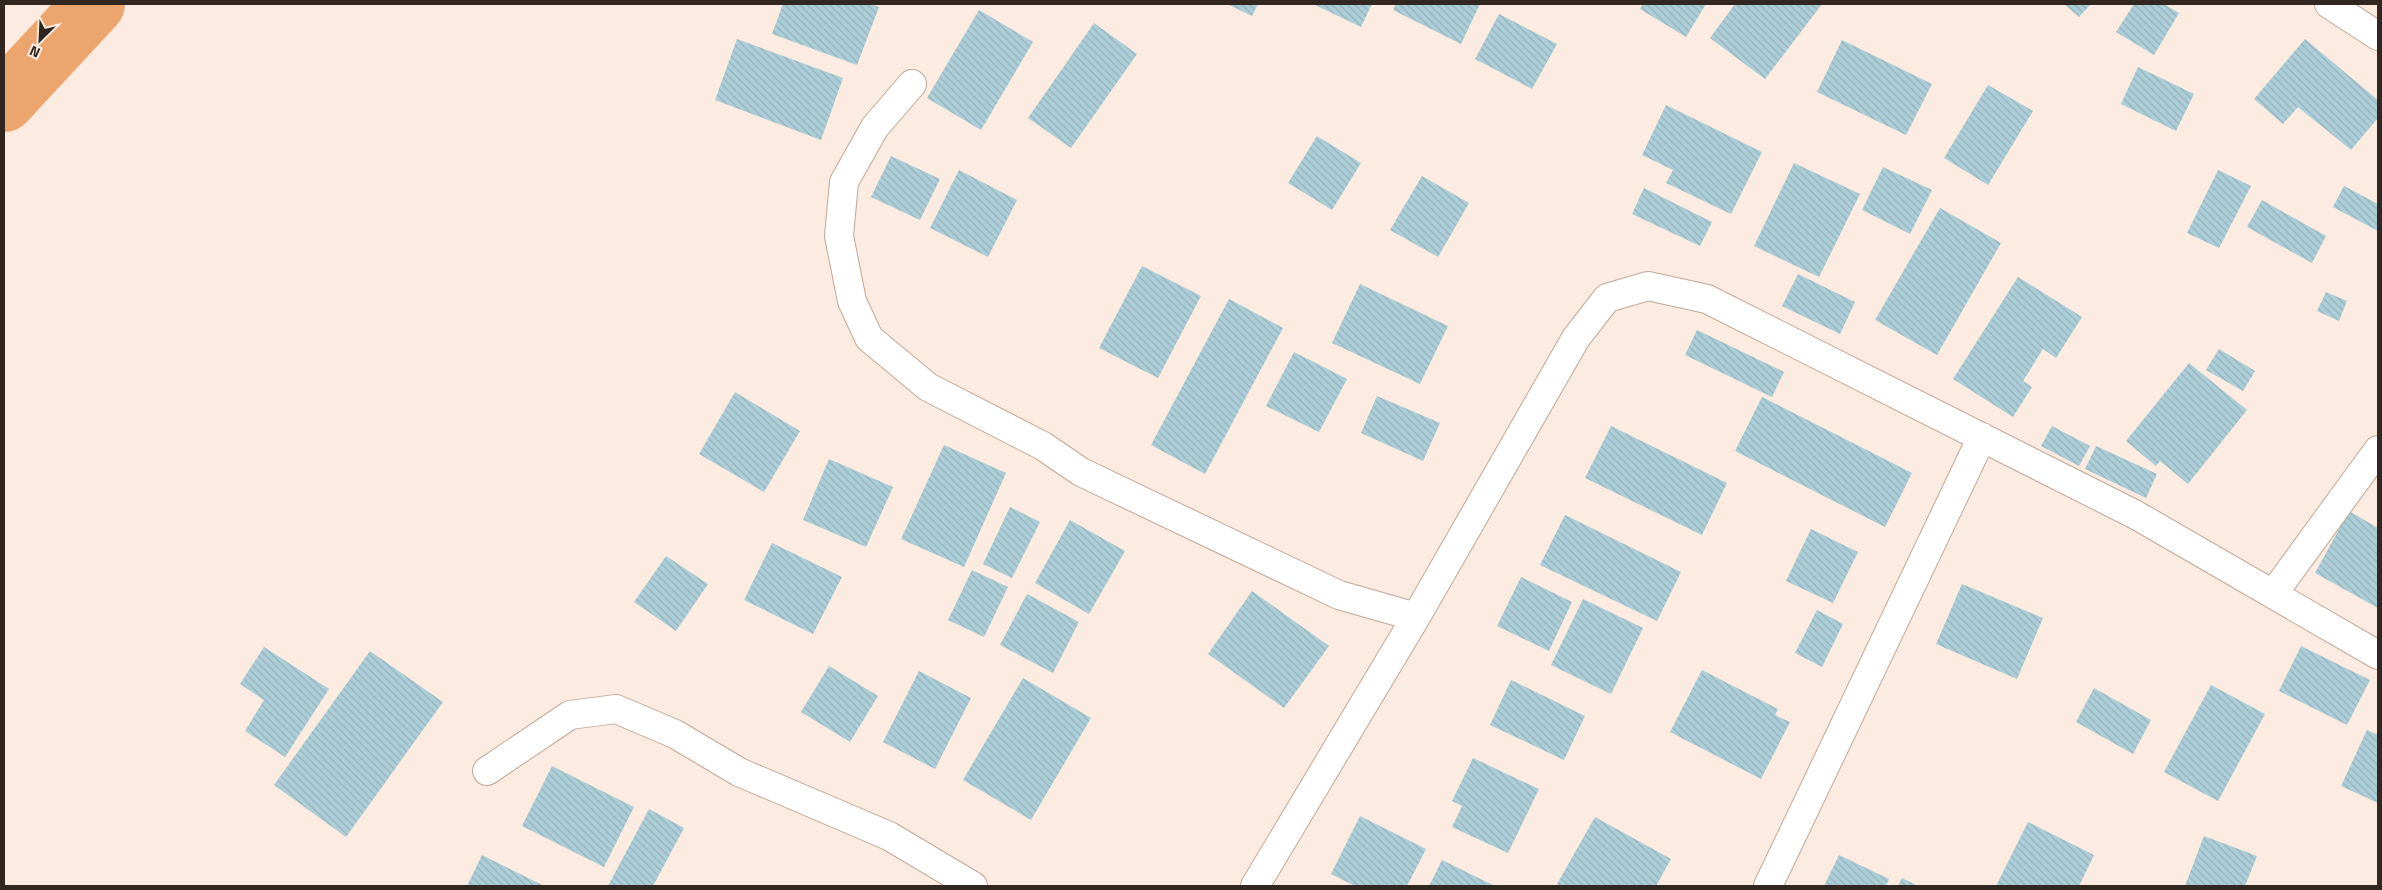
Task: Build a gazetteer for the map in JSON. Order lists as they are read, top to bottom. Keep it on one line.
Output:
{"north":"bottom left"}
